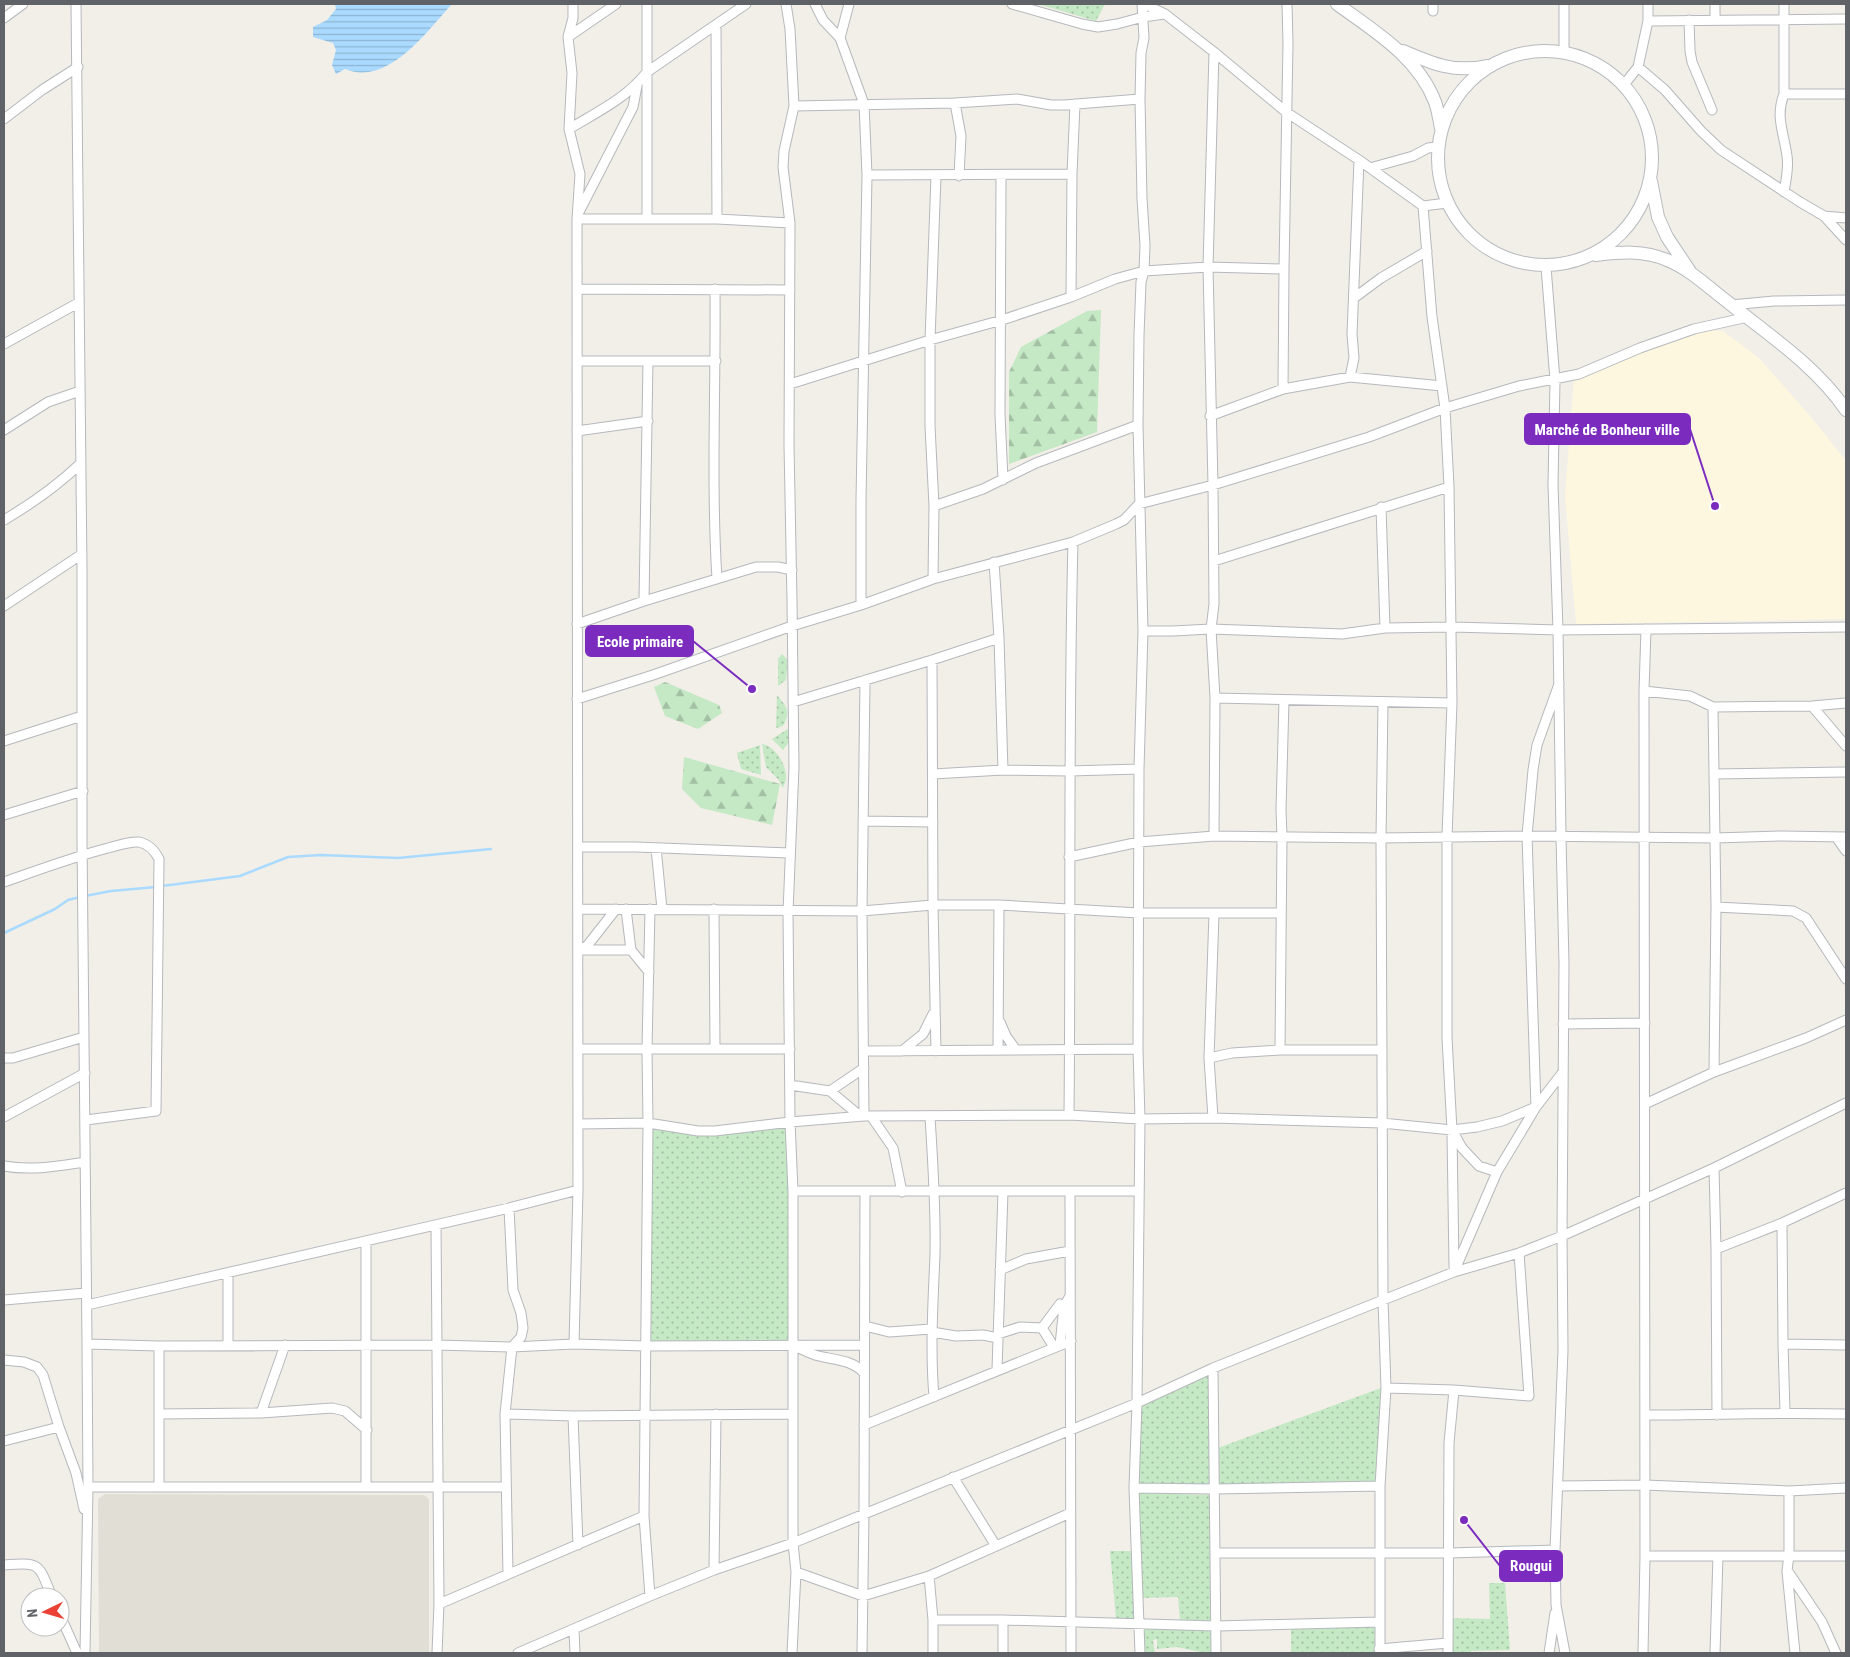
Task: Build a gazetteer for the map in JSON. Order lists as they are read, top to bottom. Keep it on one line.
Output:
{"places":["Marché de Bonheur ville","Ecole primaire","Rougui"],"north":"left"}
